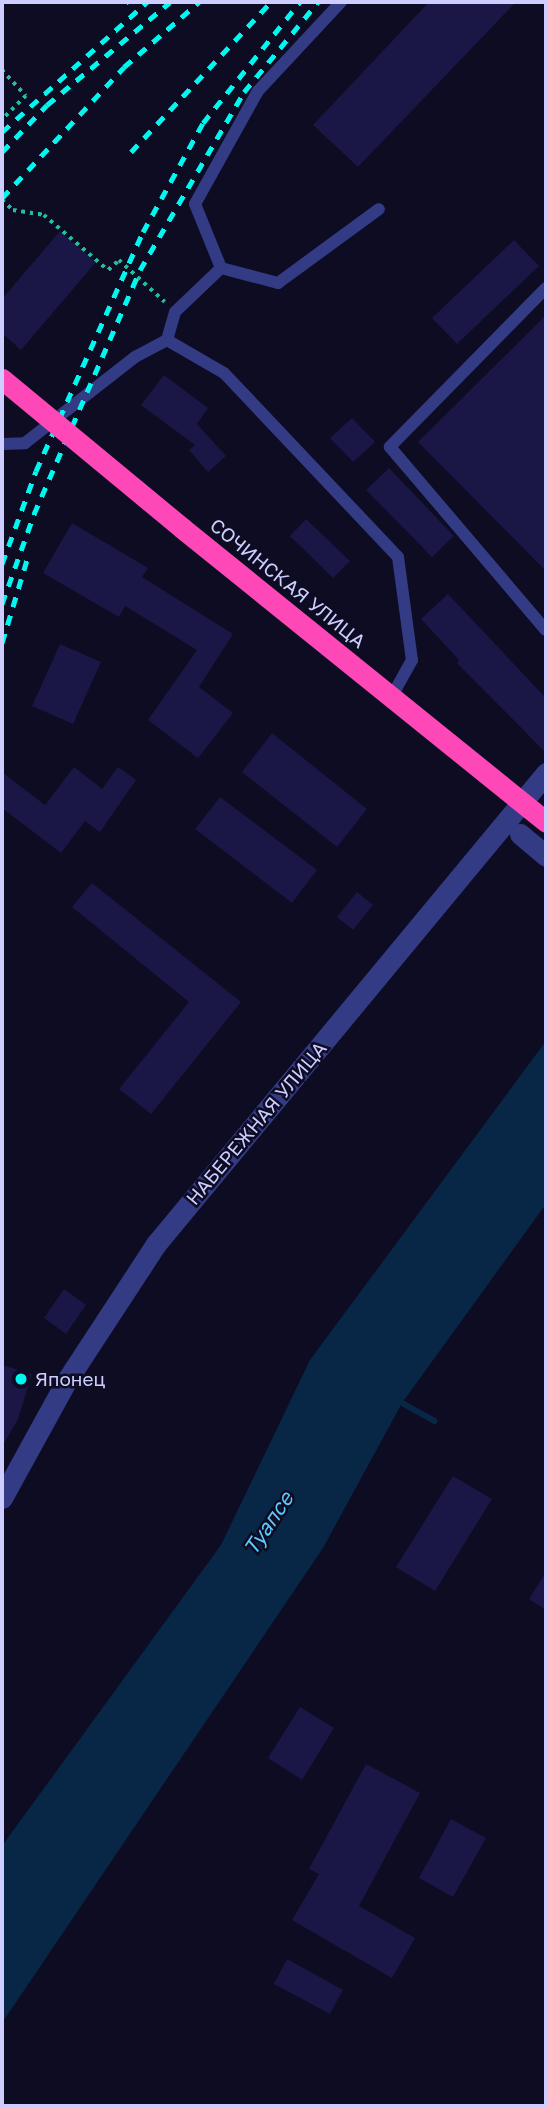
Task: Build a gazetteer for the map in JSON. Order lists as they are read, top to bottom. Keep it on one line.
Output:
{"streets":{"highway":["СОЧИНСКАЯ УЛИЦА"],"street":["НАБЕРЕЖНАЯ УЛИЦА"]},"crossings":[["СОЧИНСКАЯ УЛИЦА","НАБЕРЕЖНАЯ УЛИЦА"]],"water":["Туапсе"],"places":["Японец"]}
